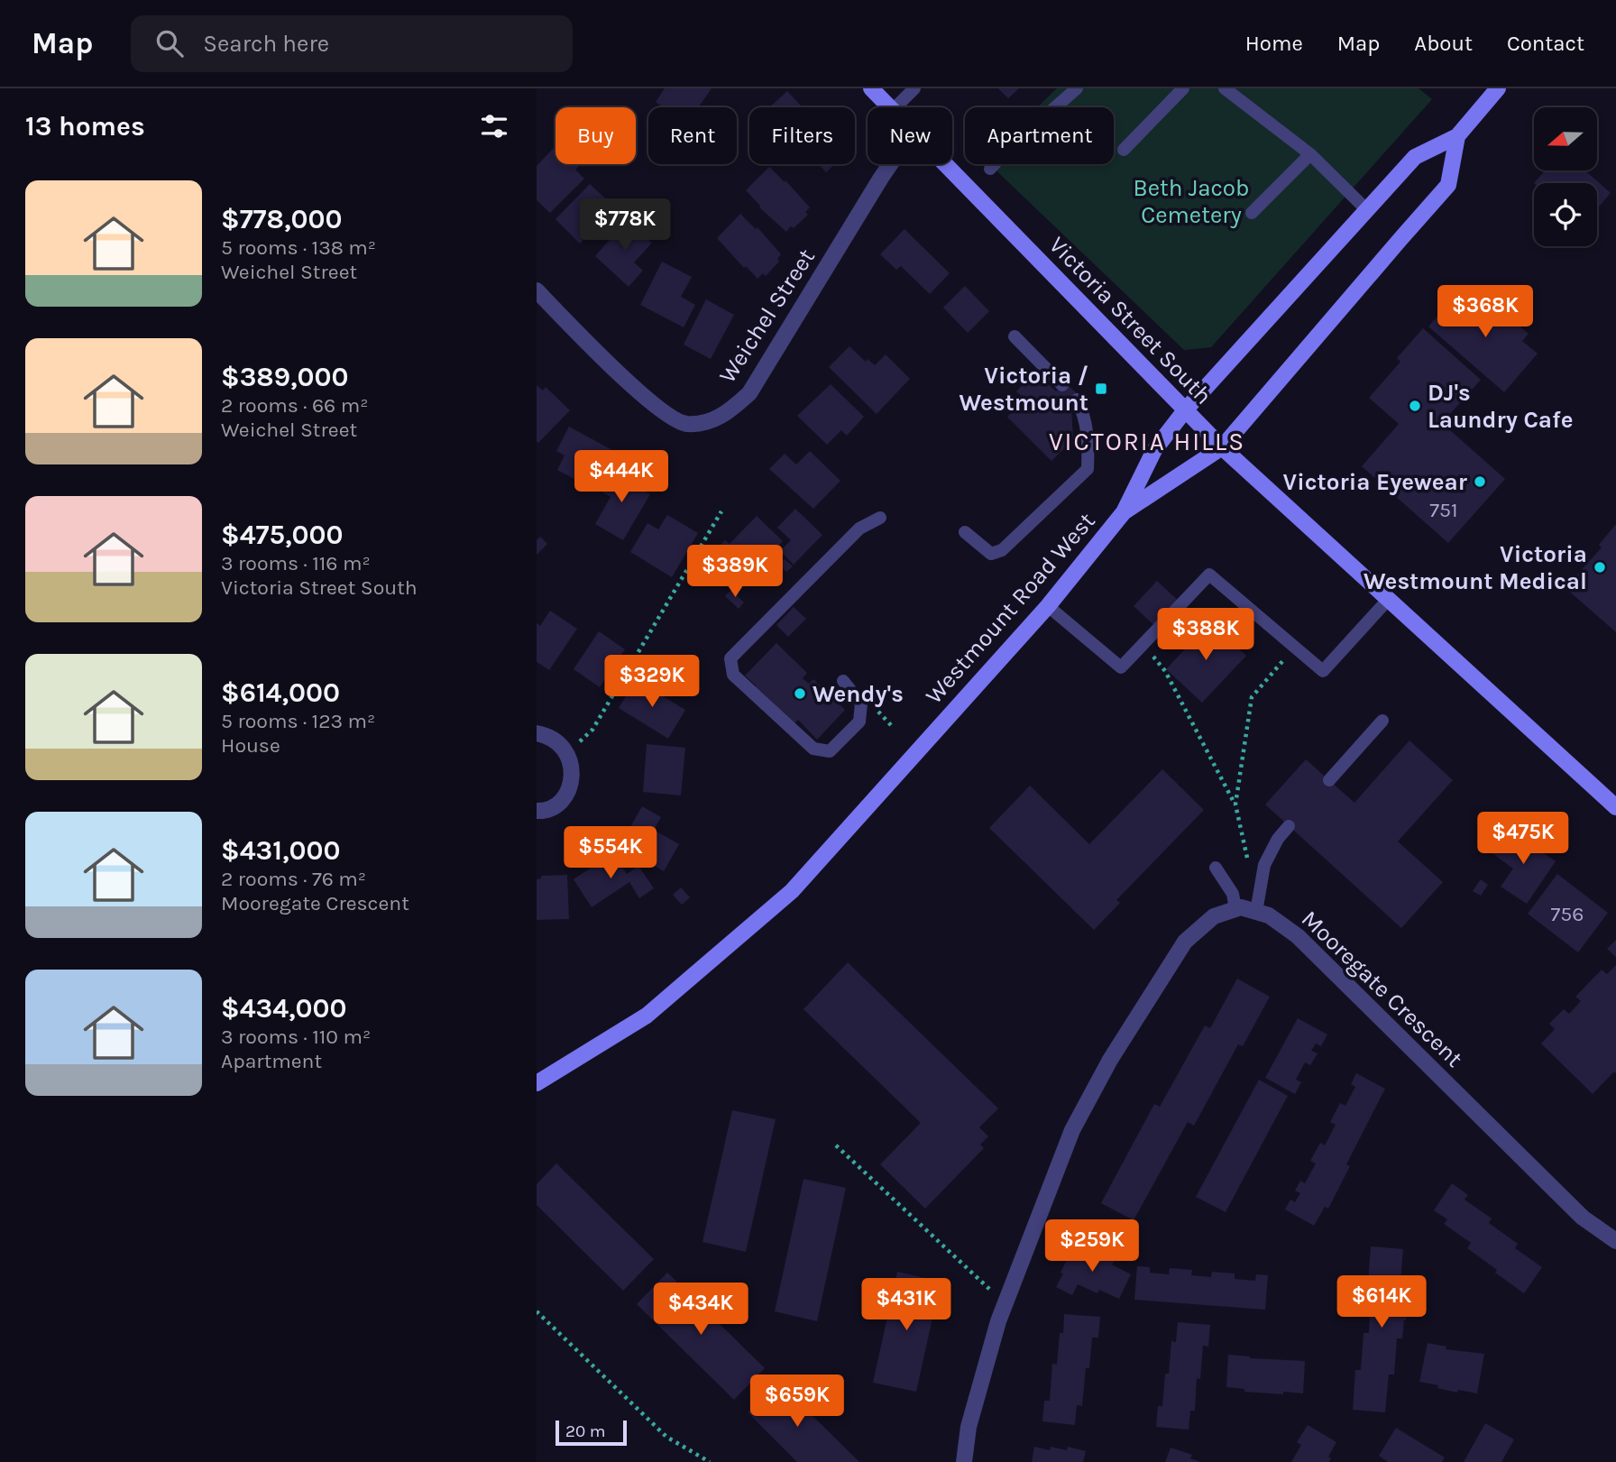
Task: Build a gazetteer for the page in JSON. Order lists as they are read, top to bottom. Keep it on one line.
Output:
{"streets":{"main road":["Victoria Street South","Westmount Road West"],"street":["Weichel Street","Mooregate Crescent"]},"crossings":[["Victoria Street South","Westmount Road West"]],"districts":["VICTORIA HILLS"],"parks":["Beth Jacob Cemetery"],"places":{"transit":["Victoria / Westmount"],"other":["DJ's Laundry Cafe","Victoria Eyewear","Victoria Westmount Medical","Wendy's"]},"house_numbers":["751","756"],"scale_bar":"20 m","north":"left","page":{"header":"Map","search":"Search here","nav":["Home","Map","About","Contact"],"heading":"13 homes","chip":["Buy","Rent","Filters","New","Apartment"],"list":[{"name":"$778,000","note":"5 rooms · 138 m² · Weichel Street"},{"name":"$389,000","note":"2 rooms · 66 m² · Weichel Street"},{"name":"$475,000","note":"3 rooms · 116 m² · Victoria Street South"},{"name":"$614,000","note":"5 rooms · 123 m² · House"},{"name":"$431,000","note":"2 rooms · 76 m² · Mooregate Crescent"},{"name":"$434,000","note":"3 rooms · 110 m² · Apartment"}],"price":["$778K","$368K","$444K","$389K","$388K","$329K","$475K","$554K","$259K","$614K","$431K","$434K","$659K"],"scale":"20 m"}}
